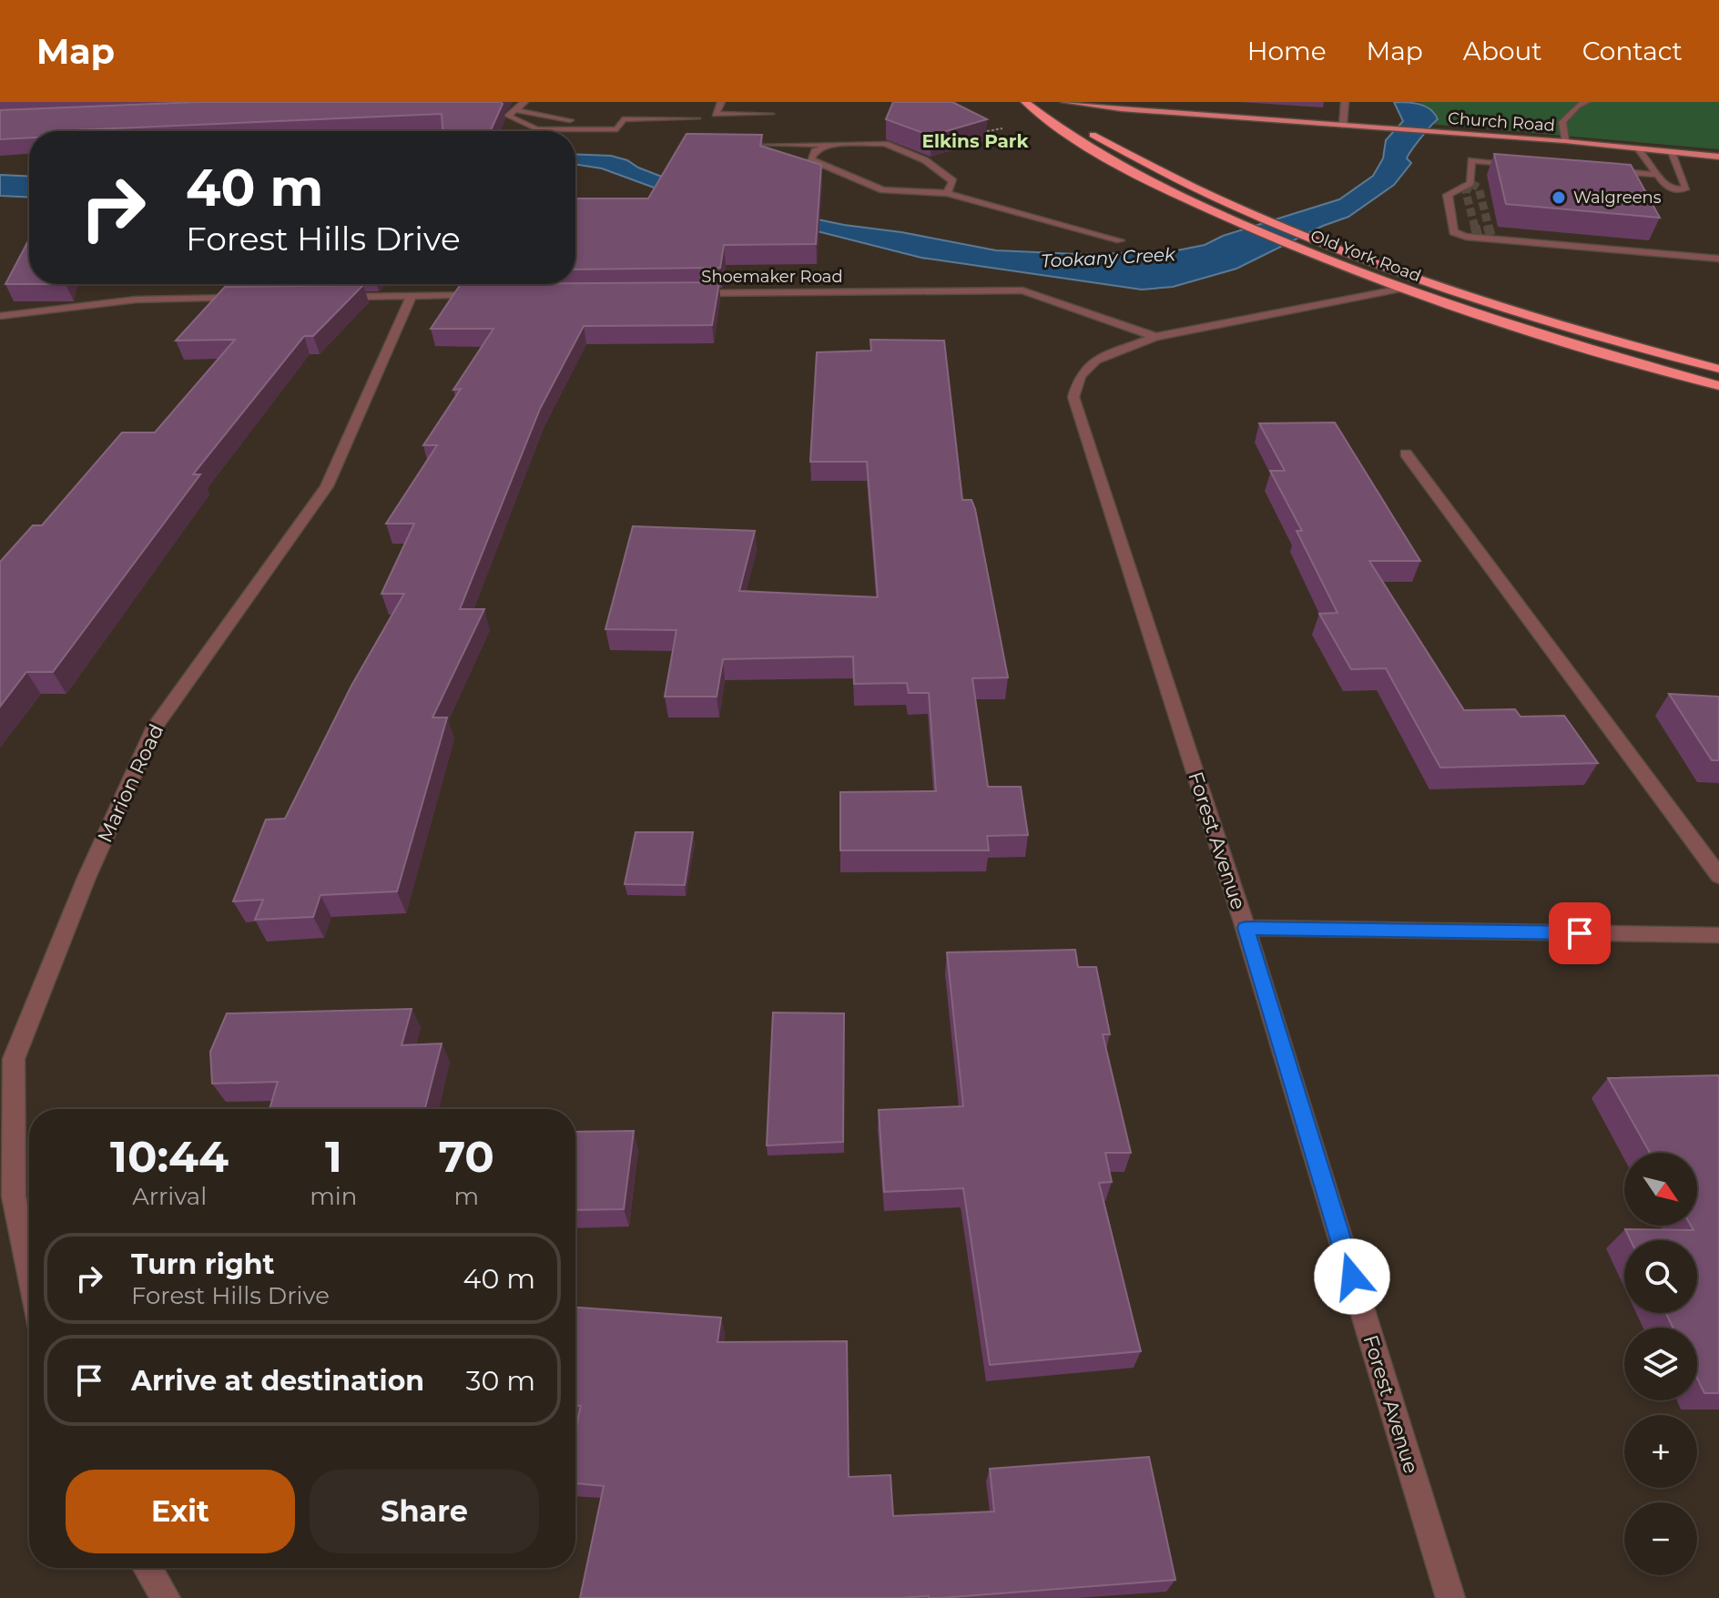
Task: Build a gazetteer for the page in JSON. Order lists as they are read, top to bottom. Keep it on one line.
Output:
{"streets":{"highway":["Old York Road"],"main road":["Church Road"],"street":["Shoemaker Road","Marion Road","Forest Avenue"]},"crossings":[["Shoemaker Road","Forest Avenue"]],"districts":["Elkins Park"],"water":["Tookany Creek"],"places":["Walgreens"],"north":"bottom right","page":{"header":"Map","nav":["Home","Map","About","Contact"],"turn":["40 m","Forest Hills Drive"],"eta":["10:44","Arrival","1","min","70","m"],"map_buttons":["+","−"],"list":[{"name":"Turn right","note":"Forest Hills Drive","value":"40 m"},{"name":"Arrive at destination","value":"30 m"}],"buttons":["Exit","Share"]}}
